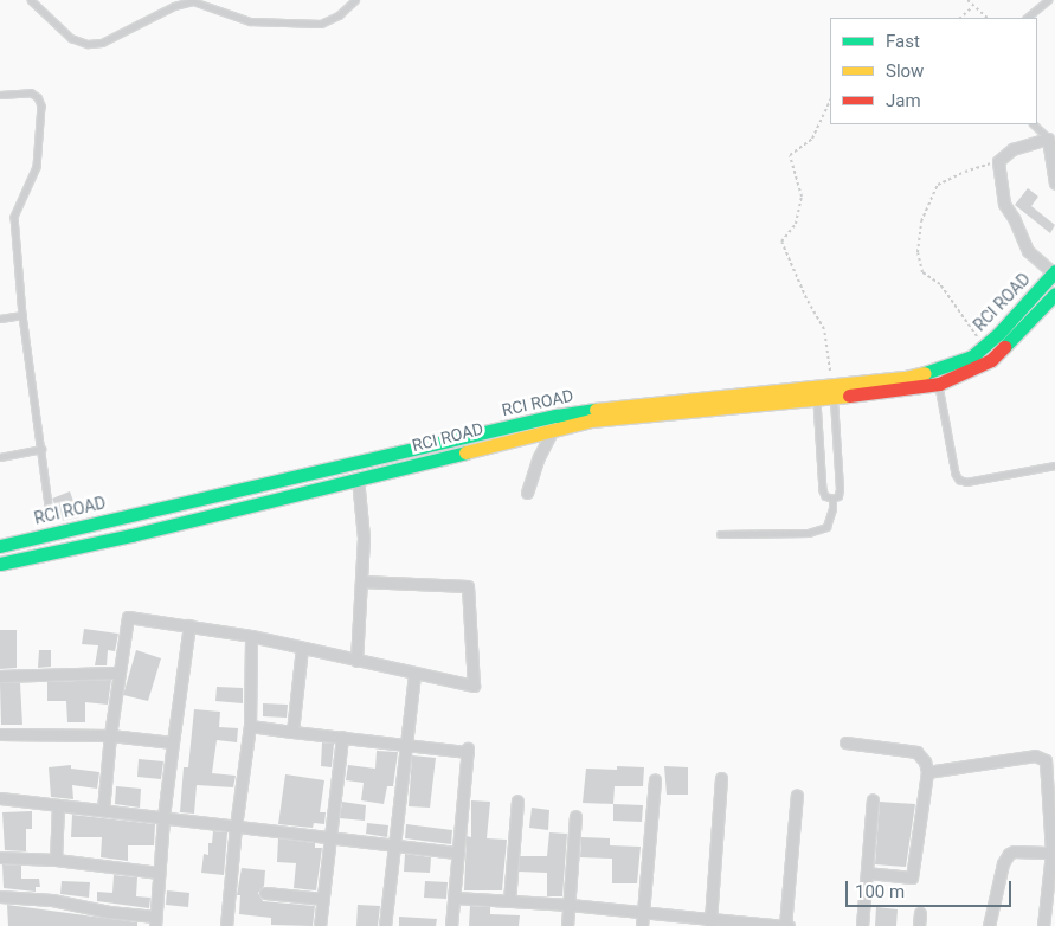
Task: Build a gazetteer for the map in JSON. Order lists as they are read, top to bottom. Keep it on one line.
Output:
{"streets":{"main road":["RCI ROAD"]},"legend":["Fast","Slow","Jam"],"scale_bar":"100 m"}
